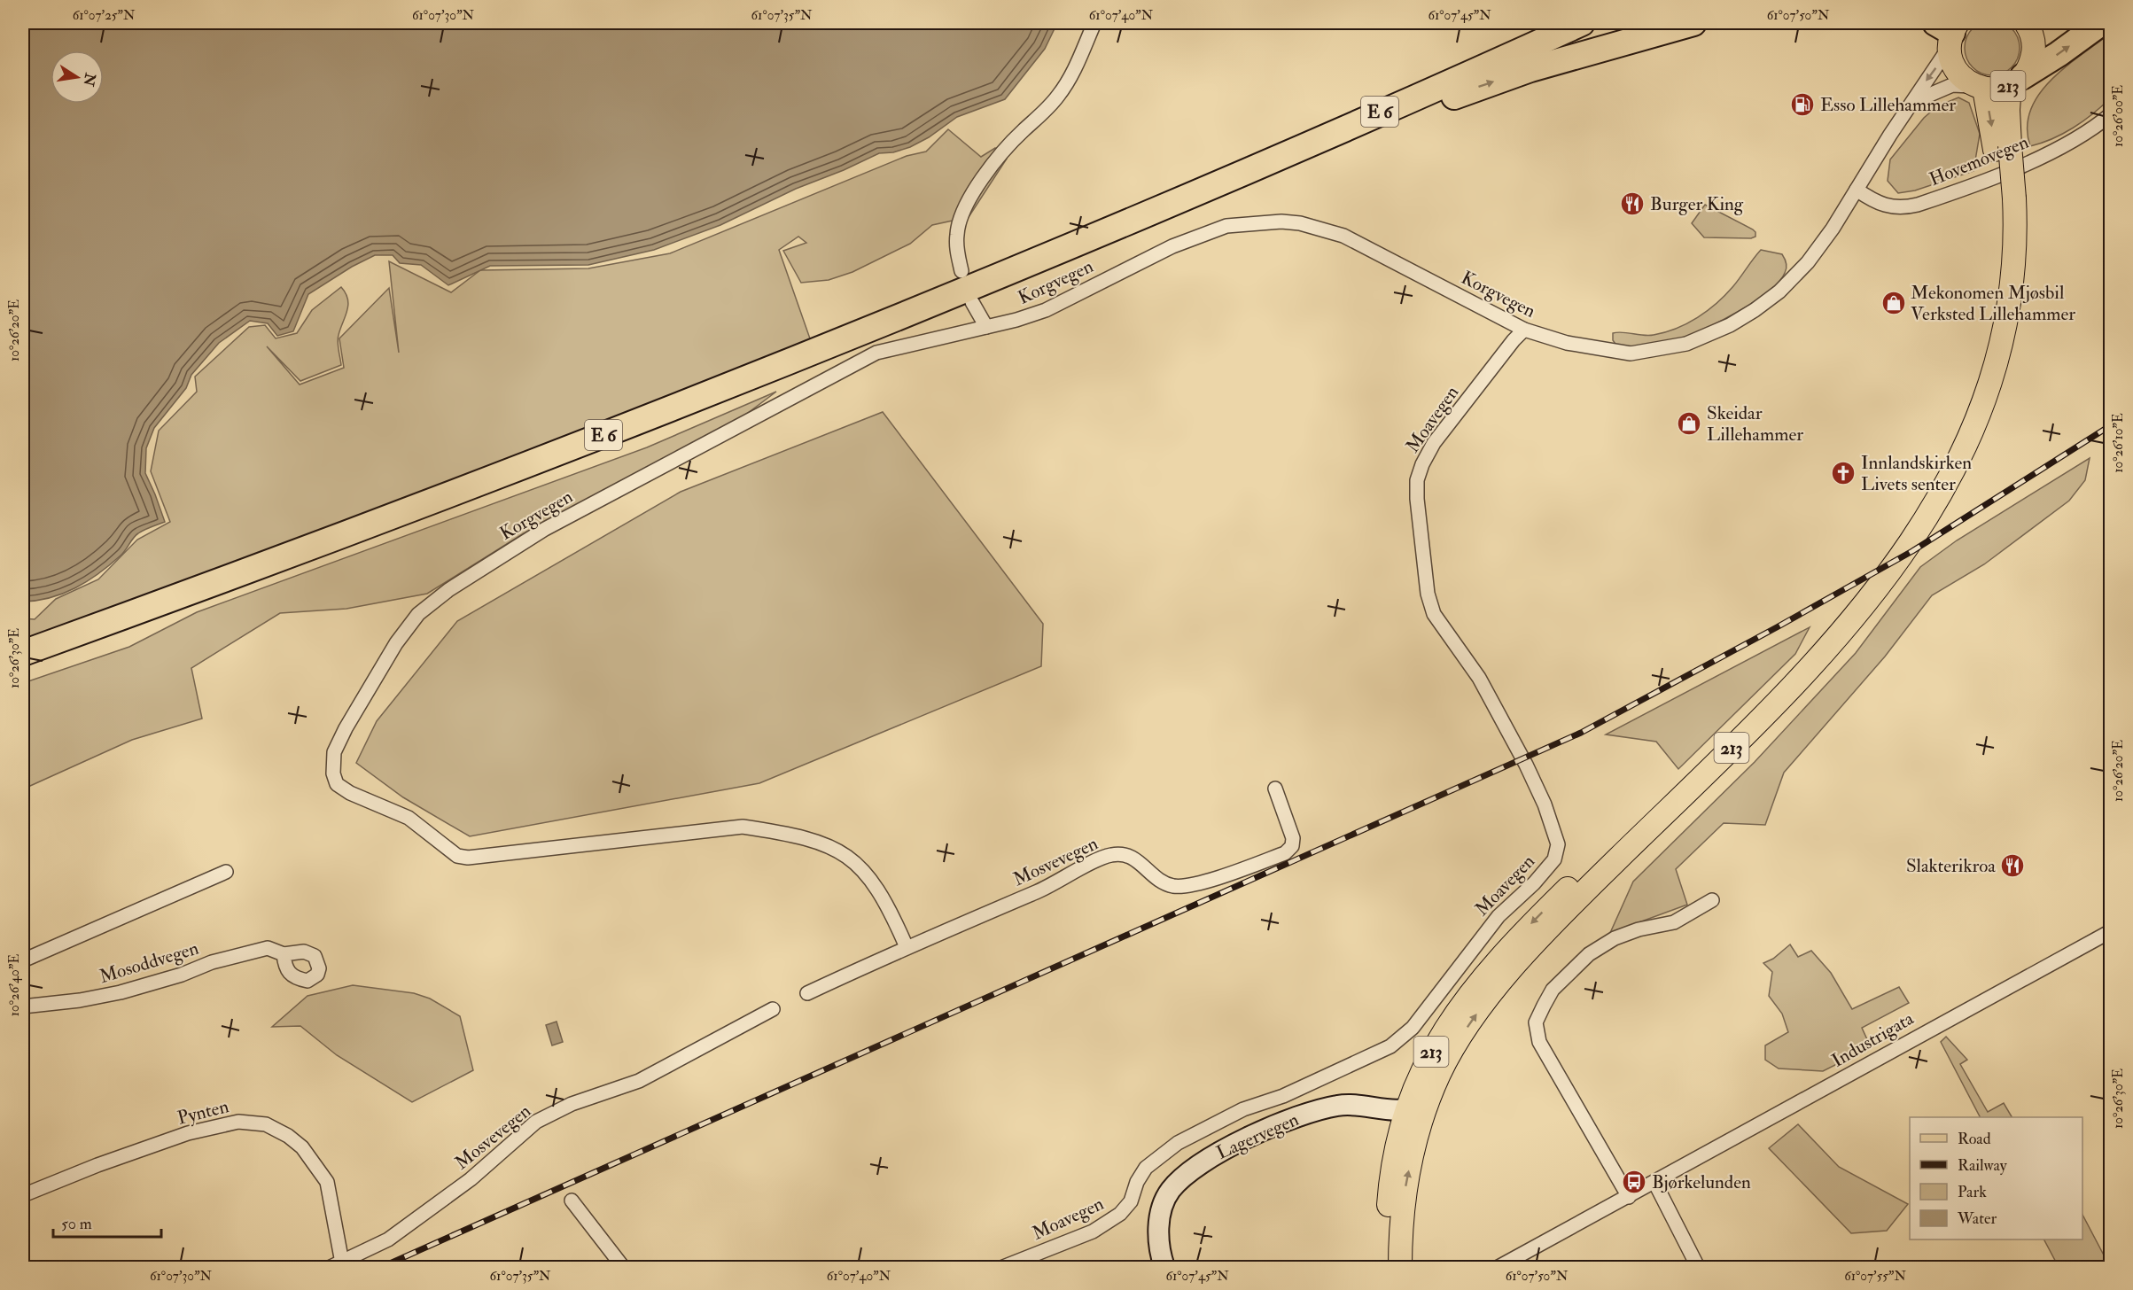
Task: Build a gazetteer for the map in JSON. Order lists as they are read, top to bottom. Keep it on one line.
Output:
{"streets":{"highway":["E 6"],"main road":["213"],"street":["Hovemovegen","Korgvegen","Moavegen","Mosvevegen","Mosoddvegen","Industrigata","Pynten","Lagervegen"]},"crossings":[["213","Korgvegen"],["213","Lagervegen"],["Hovemovegen","Korgvegen"],["Korgvegen","Moavegen"],["Korgvegen","Mosvevegen"],["Mosvevegen","Pynten"]],"places":{"fuel station":["Esso Lillehammer"],"restaurant":["Burger King","Slakterikroa"],"shop":["Mekonomen Mjøsbil Verksted Lillehammer","Skeidar Lillehammer"],"church":["Innlandskirken Livets senter"],"bus stop":["Bjørkelunden"]},"legend":["Road","Railway","Park","Water"],"scale_bar":"50 m","north":"right","coordinates":["61°07'25\"N","61°07'30\"N","61°07'35\"N","61°07'40\"N","61°07'45\"N","61°07'50\"N","10°26'00\"E","10°26'20\"E","10°26'10\"E","10°26'30\"E","10°26'40\"E","61°07'55\"N"]}
